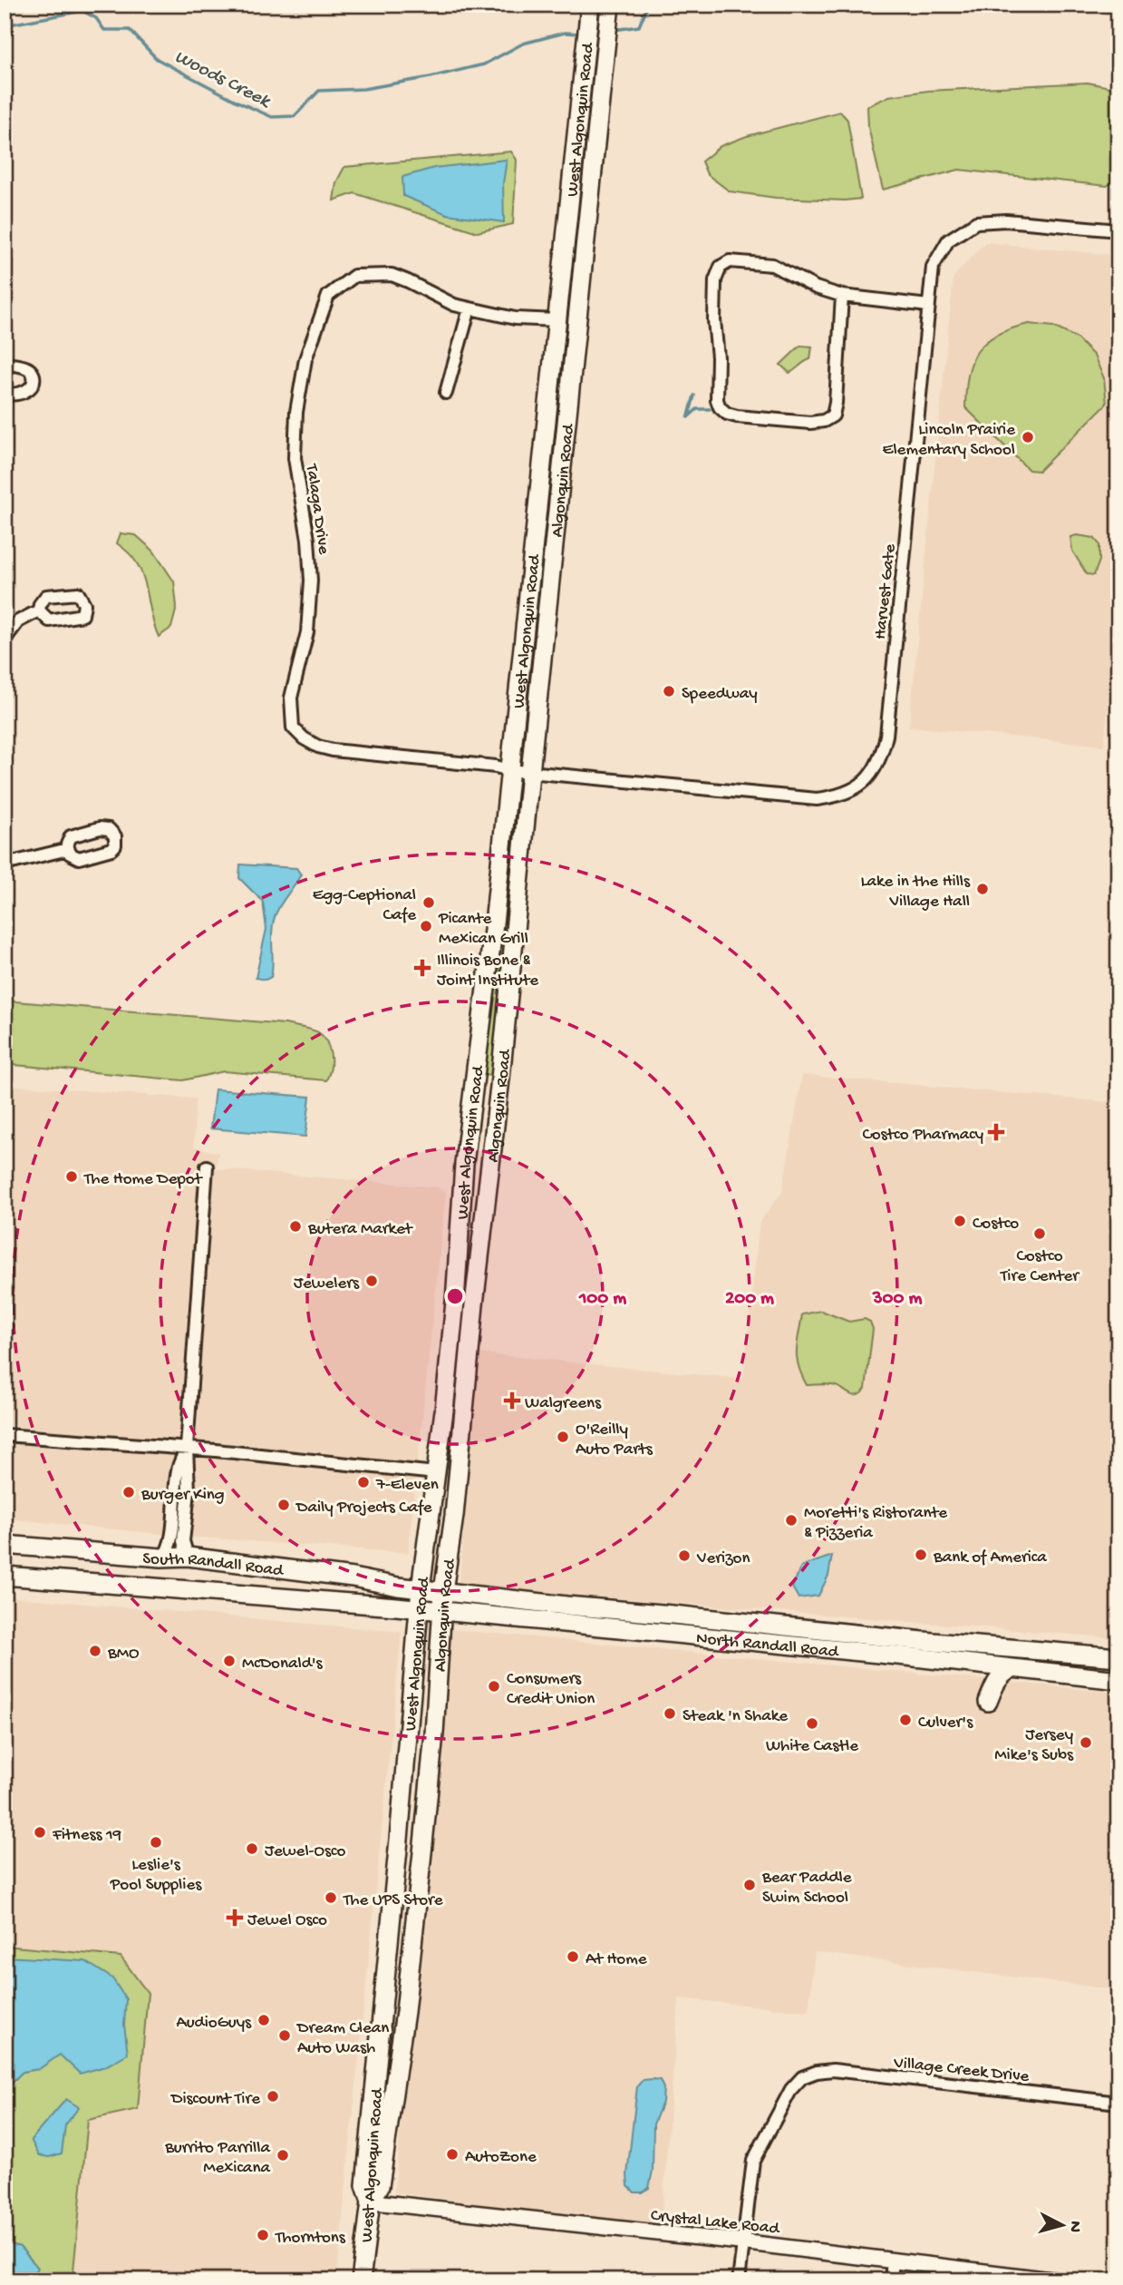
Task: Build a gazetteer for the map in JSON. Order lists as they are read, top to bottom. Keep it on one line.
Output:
{"streets":{"main road":["West Algonquin Road","Algonquin Road","South Randall Road","North Randall Road"],"street":["Talaga Drive","Harvest Gate","Village Creek Drive","Crystal Lake Road"]},"crossings":[["West Algonquin Road","Algonquin Road"],["West Algonquin Road","Talaga Drive"],["West Algonquin Road","South Randall Road"],["West Algonquin Road","North Randall Road"],["West Algonquin Road","Crystal Lake Road"],["Algonquin Road","Talaga Drive"],["Algonquin Road","Harvest Gate"],["Algonquin Road","North Randall Road"],["Algonquin Road","Crystal Lake Road"],["Talaga Drive","Harvest Gate"],["South Randall Road","North Randall Road"],["Village Creek Drive","Crystal Lake Road"]],"water":["Woods Creek"],"places":{"other":["Lincoln Prairie Elementary School","Speedway","Lake in the Hills Village Hall","Egg-Ceptional Cafe","Picante Mexican Grill","The Home Depot","Costco","Butera Market","Costco Tire Center","Jewelers","O'Reilly Auto Parts","7-Eleven","Burger King","Daily Projects Cafe","Moretti's Ristorante & Pizzeria","Bank of America","Verizon","BMO","McDonald's","Consumers Credit Union","Steak 'n Shake","Culver's","White Castle","Jersey Mike's Subs","Fitness 19","Leslie's Pool Supplies","Jewel-Osco","Bear Paddle Swim School","The UPS Store","At Home","AudioGuys","Dream Clean Auto Wash","Discount Tire","AutoZone","Burrito Parrilla Mexicana","Thorntons"],"health":["Illinois Bone & Joint Institute","Costco Pharmacy","Walgreens","Jewel Osco"]},"north":"right","rings":["100 m","200 m","300 m"]}
